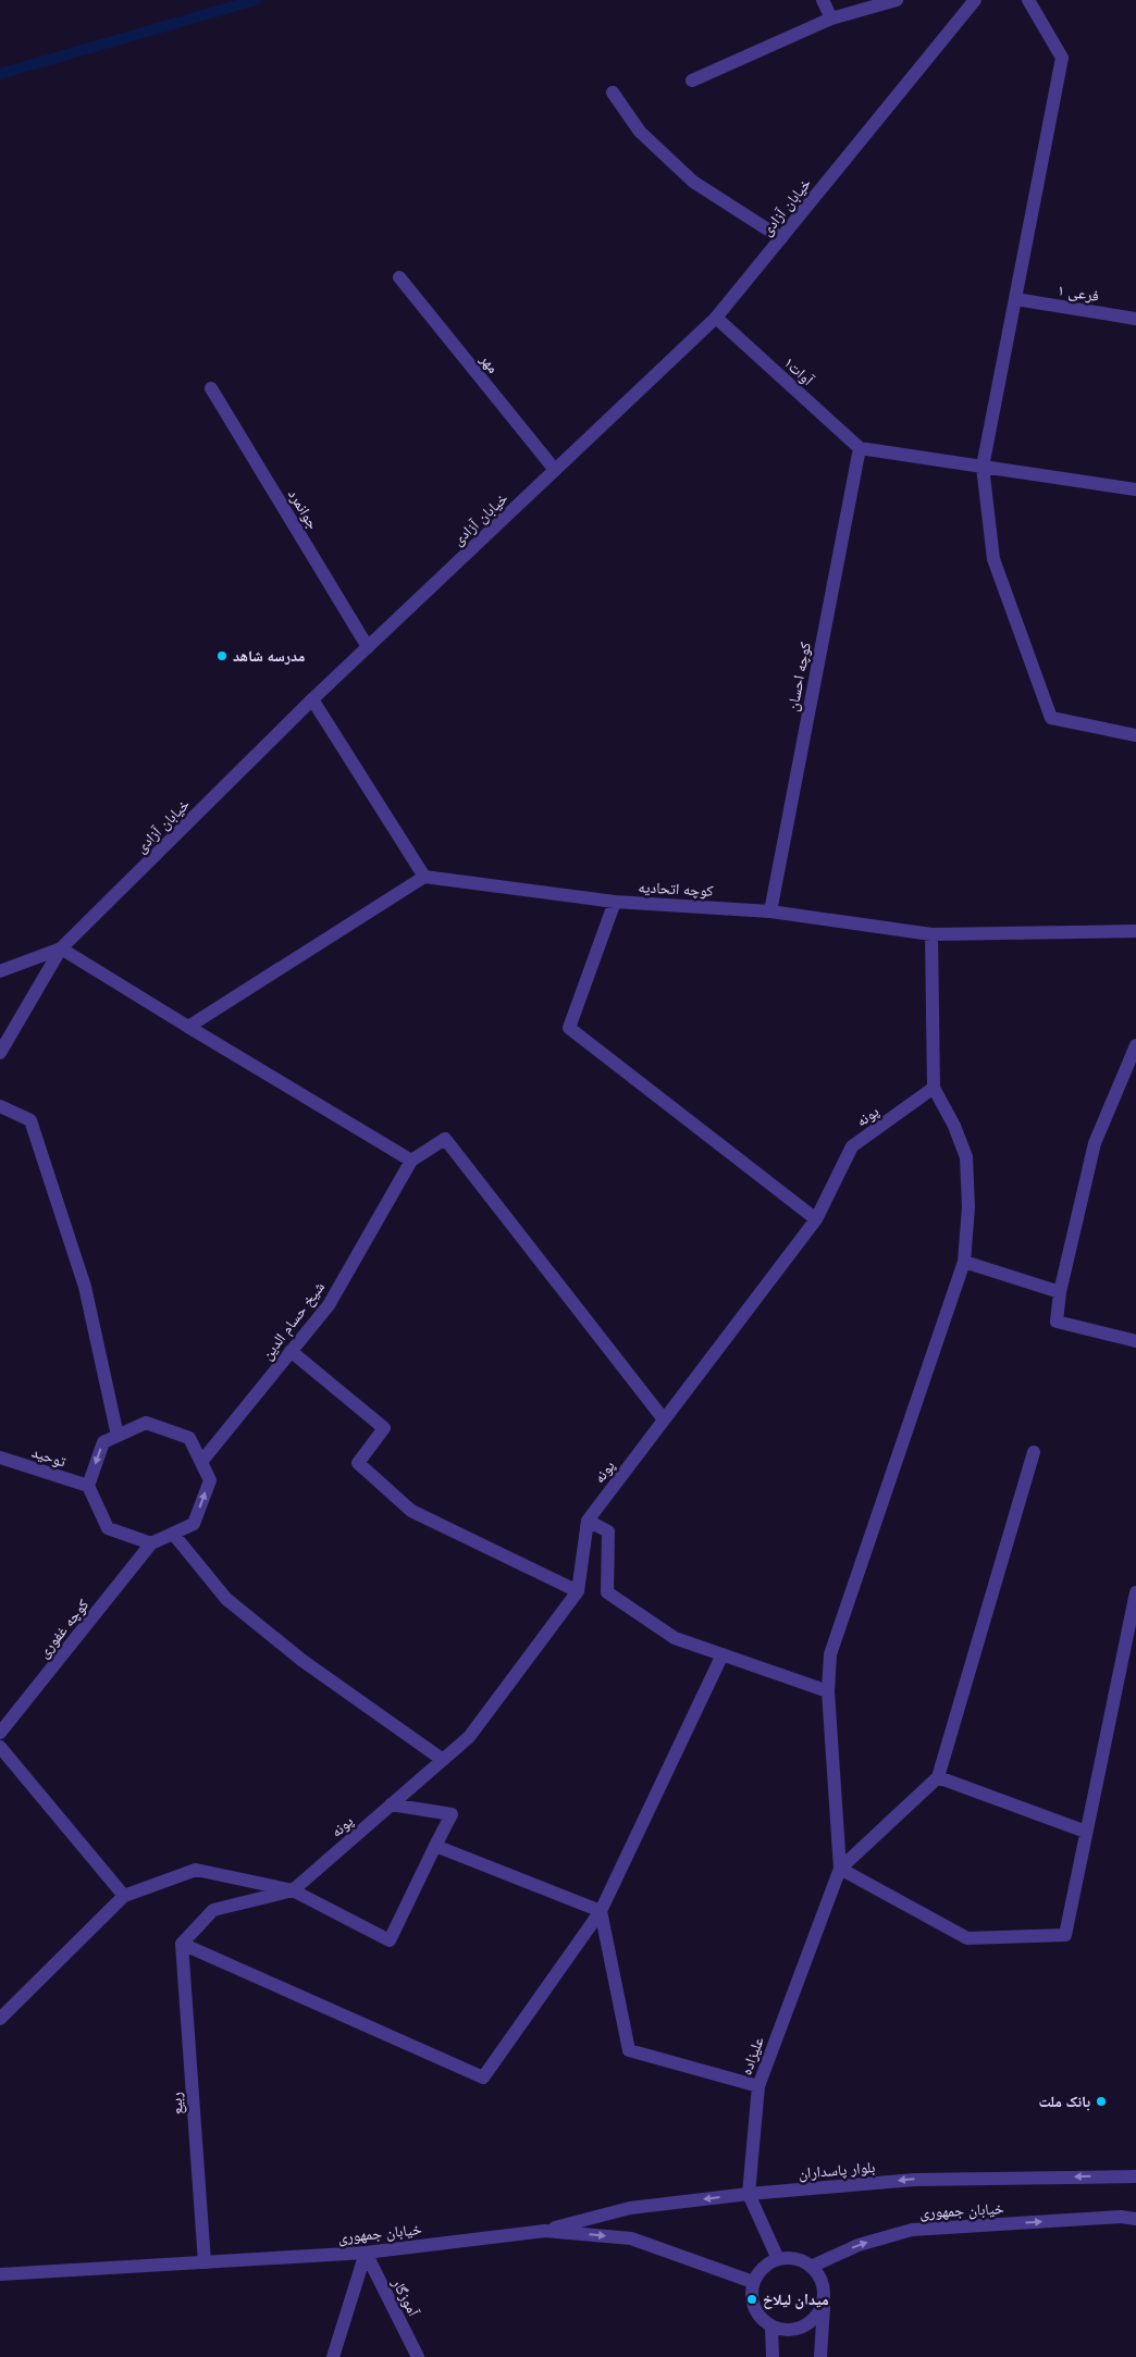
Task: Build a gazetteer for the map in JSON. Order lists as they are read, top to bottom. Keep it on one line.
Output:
{"streets":{"street":["خیابان آزادی","فرعی ۱","مهر","آوات۱","جوانمرد","کوچه احسان","کوچه اتحادیه","پونه","شیخ حسام الدین","توحید","کوچه غفوری","علیزاده","ربیع","بلوار پاسداران","خیابان جمهوری","آموزگار"]},"crossings":[["خیابان آزادی","مهر"],["خیابان آزادی","آوات۱"],["خیابان آزادی","جوانمرد"],["آوات۱","کوچه احسان"],["کوچه احسان","کوچه اتحادیه"],["پونه","ربیع"],["شیخ حسام الدین","توحید"],["شیخ حسام الدین","کوچه غفوری"],["توحید","کوچه غفوری"],["علیزاده","بلوار پاسداران"],["علیزاده","خیابان جمهوری"],["ربیع","خیابان جمهوری"],["بلوار پاسداران","خیابان جمهوری"],["خیابان جمهوری","آموزگار"]],"one_way":["بلوار پاسداران","خیابان جمهوری"],"places":["مدرسه شاهد","بانک ملت","میدان لیلاخ"]}
